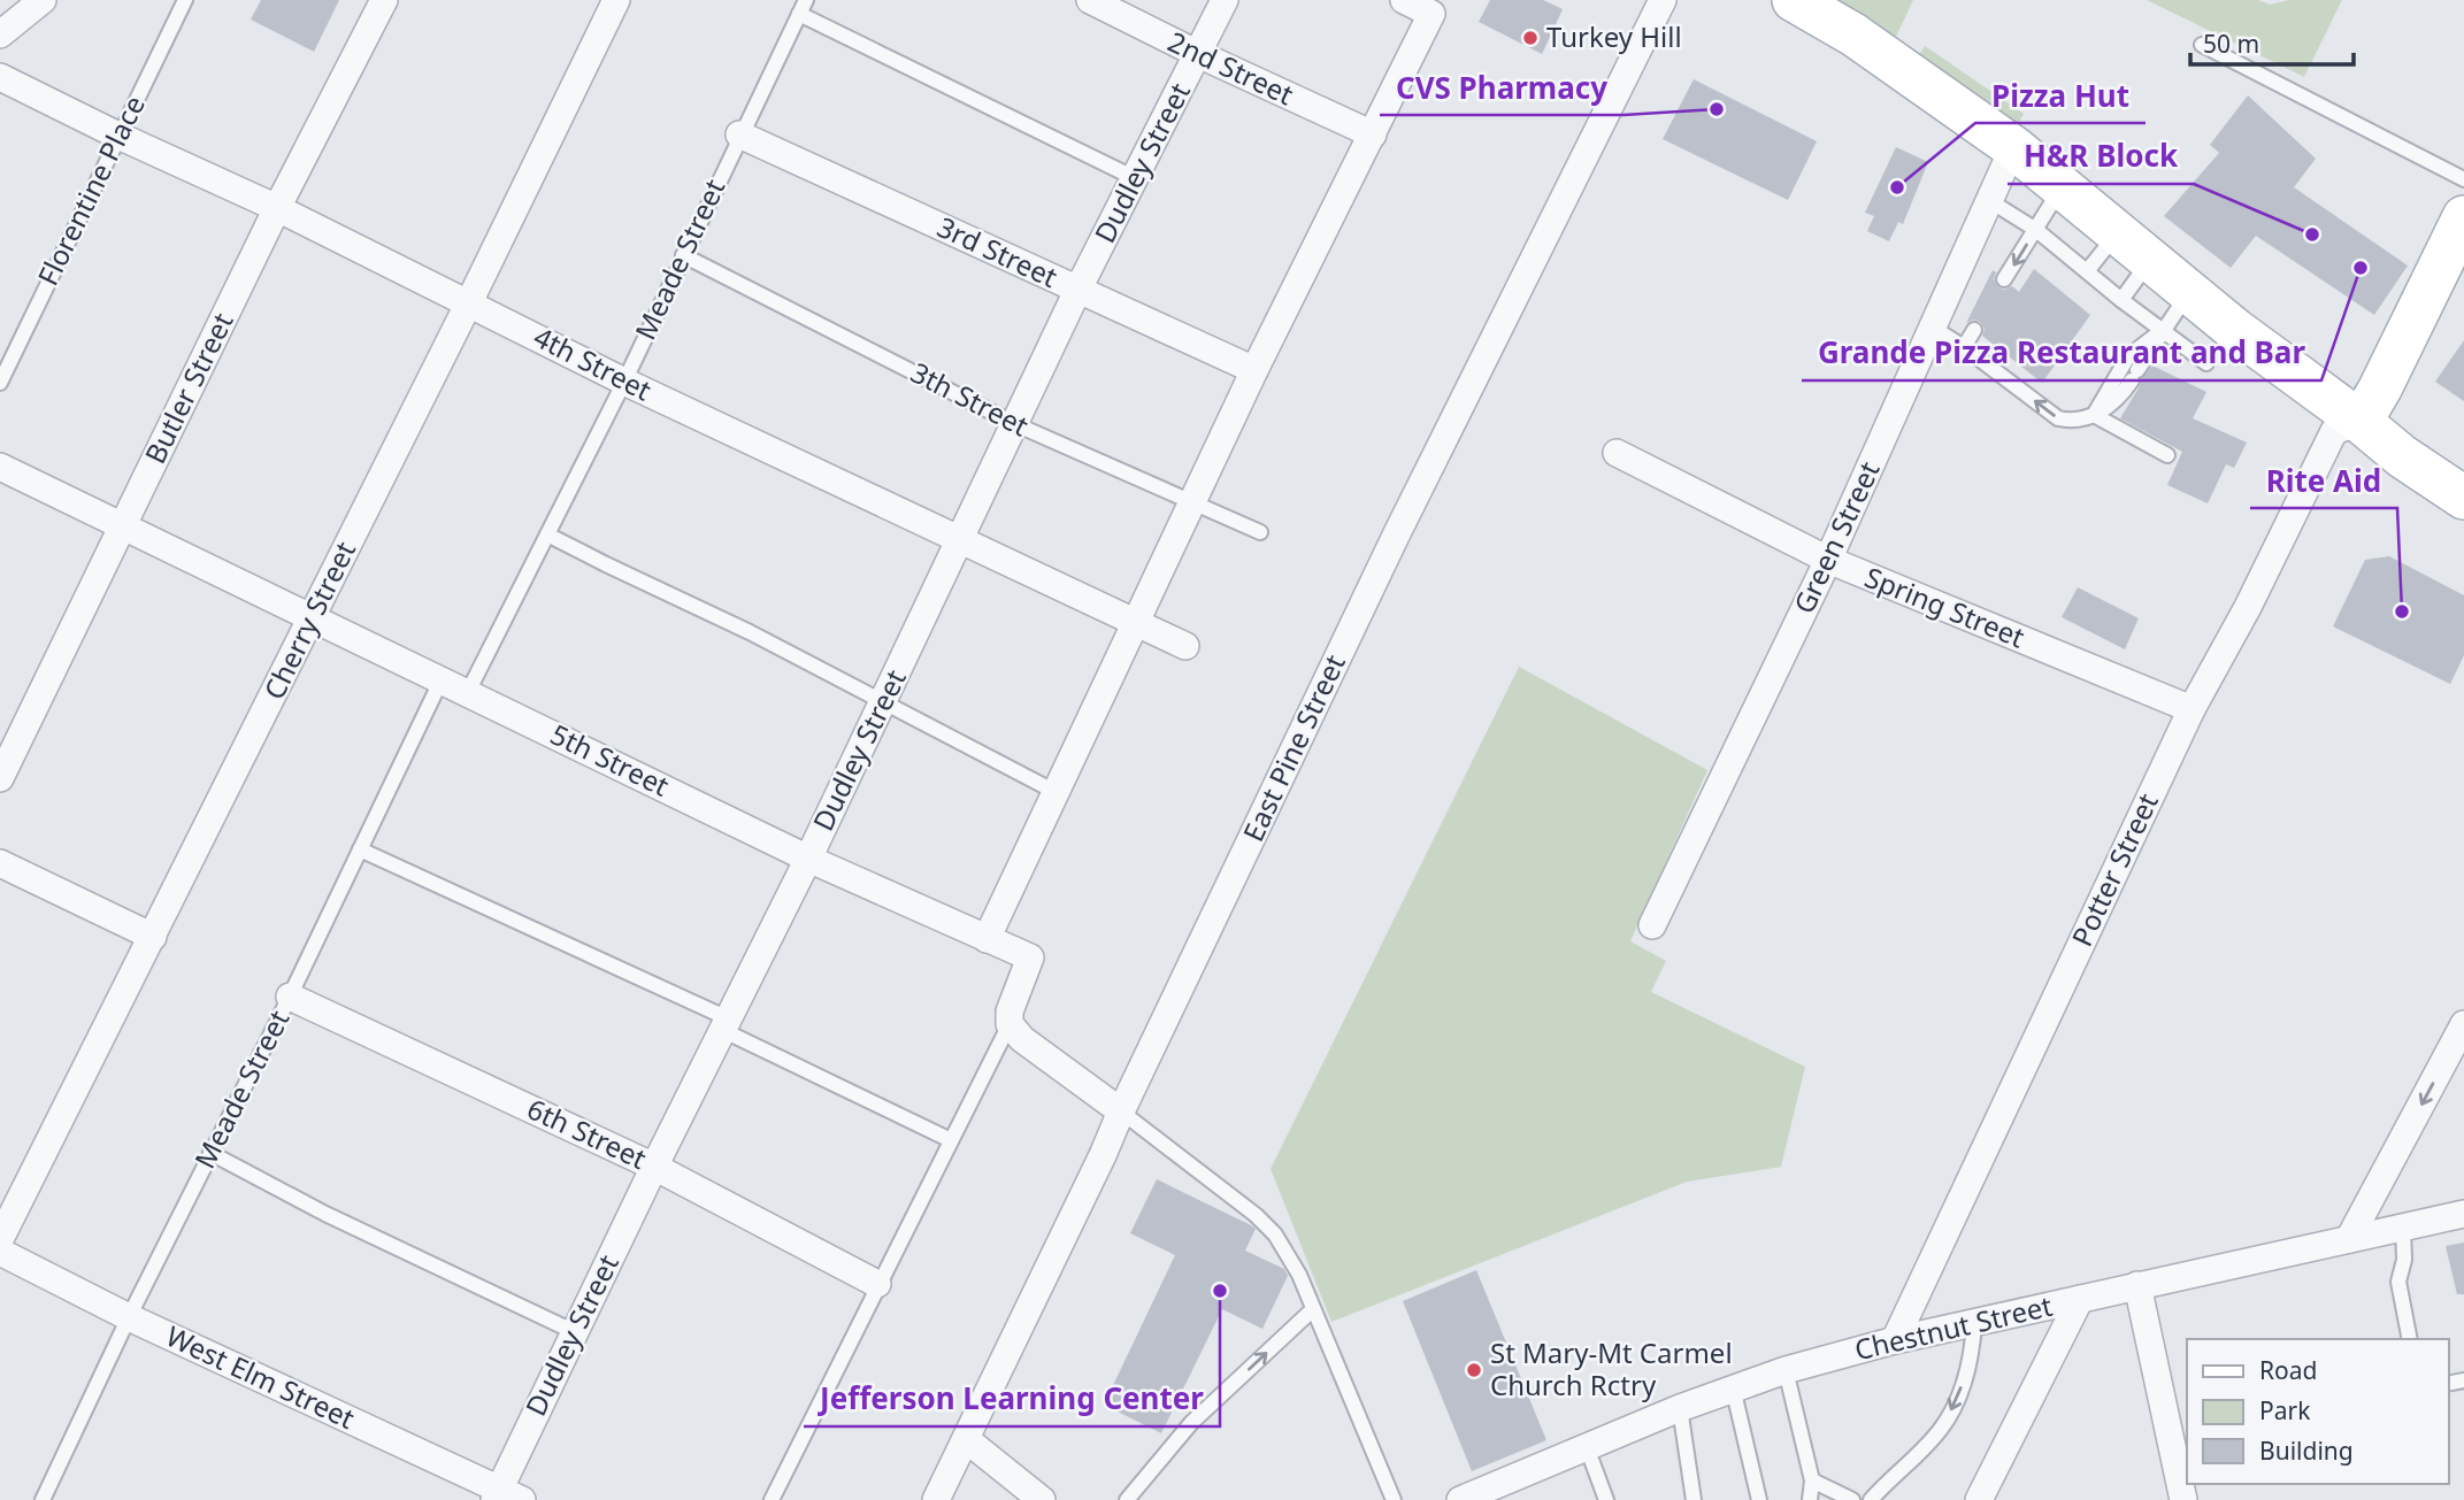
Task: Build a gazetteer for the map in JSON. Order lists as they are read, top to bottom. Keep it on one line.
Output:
{"streets":{"street":["2nd Street","Dudley Street","3rd Street","4th Street","Butler Street","Green Street","Spring Street","Cherry Street","East Pine Street","5th Street","Potter Street","6th Street","Chestnut Street","West Elm Street"],"lane":["Florentine Place","Meade Street","3th Street"]},"crossings":[["2nd Street","Dudley Street"],["Dudley Street","3rd Street"],["Dudley Street","4th Street"],["Dudley Street","3th Street"],["Dudley Street","5th Street"],["Dudley Street","6th Street"],["Dudley Street","West Elm Street"],["Florentine Place","4th Street"],["3rd Street","Meade Street"],["Meade Street","4th Street"],["Meade Street","3th Street"],["Meade Street","5th Street"],["Meade Street","6th Street"],["Meade Street","West Elm Street"],["4th Street","Butler Street"],["4th Street","Cherry Street"],["Butler Street","5th Street"],["Green Street","Spring Street"],["Spring Street","Potter Street"],["Cherry Street","5th Street"],["Potter Street","Chestnut Street"]],"places":["Turkey Hill","CVS Pharmacy","Pizza Hut","H&R Block","Grande Pizza Restaurant and Bar","Rite Aid","Jefferson Learning Center","St Mary-Mt Carmel Church Rctry"],"legend":["Road","Park","Building"],"scale_bar":"50 m"}
